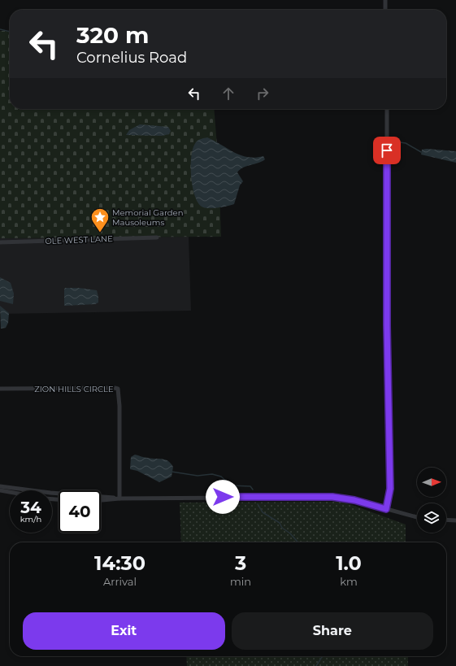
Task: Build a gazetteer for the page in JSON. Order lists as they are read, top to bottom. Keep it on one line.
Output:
{"streets":{"street":["OLE WEST LANE","ZION HILLS CIRCLE"]},"places":{"place":["Memorial Garden Mausoleums"]},"north":"right","page":{"turn":["320 m","Cornelius Road"],"speed":"34 km/h","limit":"40","eta":["14:30","Arrival","3","min","1.0","km"],"buttons":["Exit","Share"]}}
